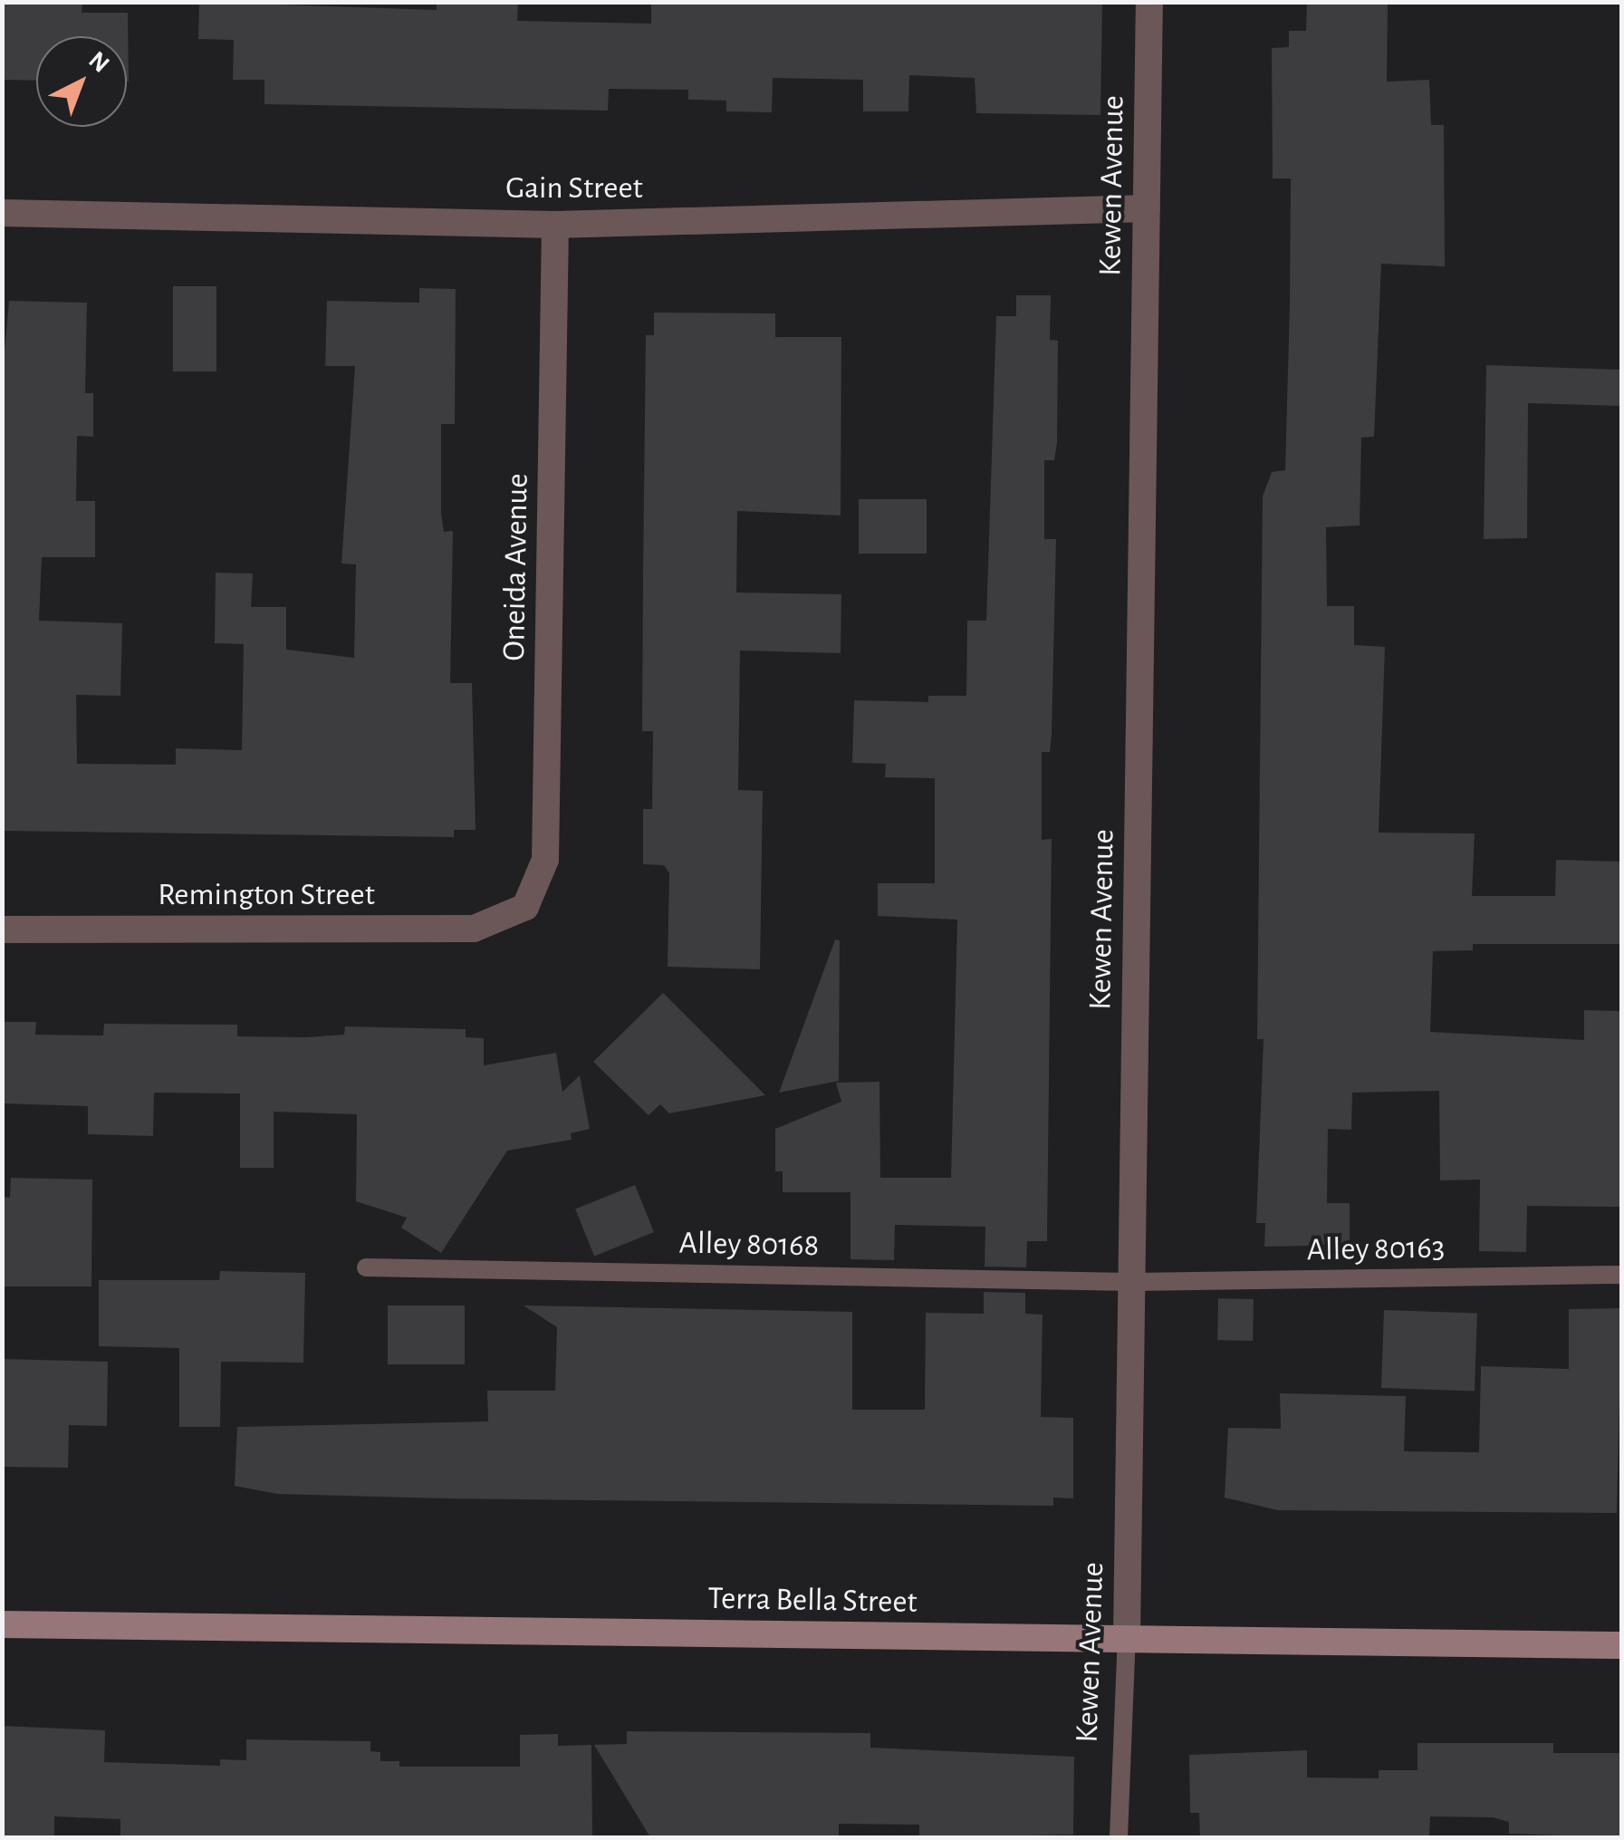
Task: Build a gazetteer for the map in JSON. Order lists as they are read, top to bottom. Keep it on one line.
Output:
{"streets":{"main road":["Terra Bella Street"],"street":["Kewen Avenue","Gain Street","Oneida Avenue","Remington Street"],"lane":["Alley 80168","Alley 80163"]},"crossings":[["Kewen Avenue","Gain Street"],["Kewen Avenue","Alley 80168"],["Kewen Avenue","Alley 80163"],["Kewen Avenue","Terra Bella Street"],["Gain Street","Oneida Avenue"],["Oneida Avenue","Remington Street"],["Alley 80168","Alley 80163"]],"north":"top right"}
